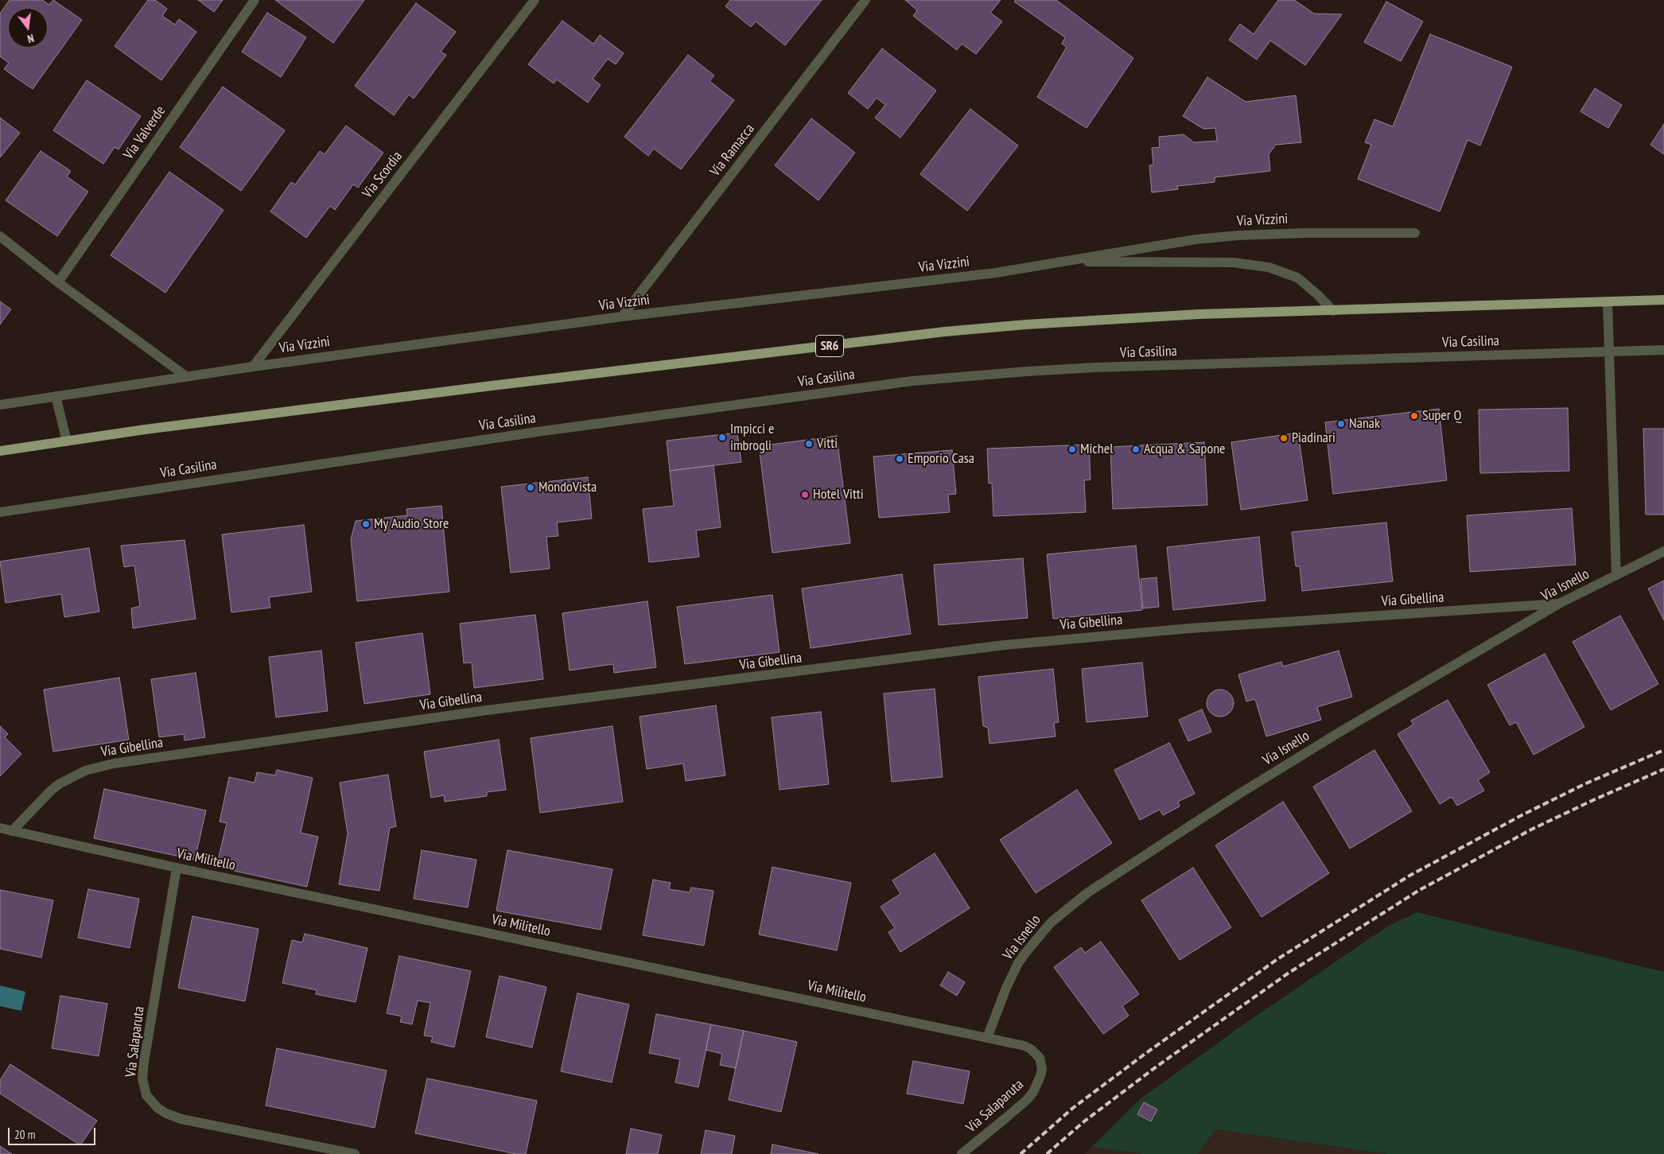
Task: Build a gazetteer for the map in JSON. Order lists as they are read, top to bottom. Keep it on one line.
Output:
{"streets":{"main road":["SR6"],"street":["Via Valverde","Via Ramacca","Via Scordia","Via Vizzini","Via Casilina","Via Isnello","Via Gibellina","Via Militello","Via Salaparuta"]},"crossings":[["Via Ramacca","Via Vizzini"],["Via Scordia","Via Vizzini"],["Via Vizzini","SR6"],["Via Isnello","Via Gibellina"],["Via Isnello","Via Militello"],["Via Gibellina","Via Militello"],["Via Militello","Via Salaparuta"]],"places":["Super Q","Nanak","Impicci e imbrogli","Piadinari","Vitti","Michel","Acqua & Sapone","Emporio Casa","MondoVista","Hotel Vitti","My Audio Store"],"scale_bar":"20 m","north":"bottom"}
